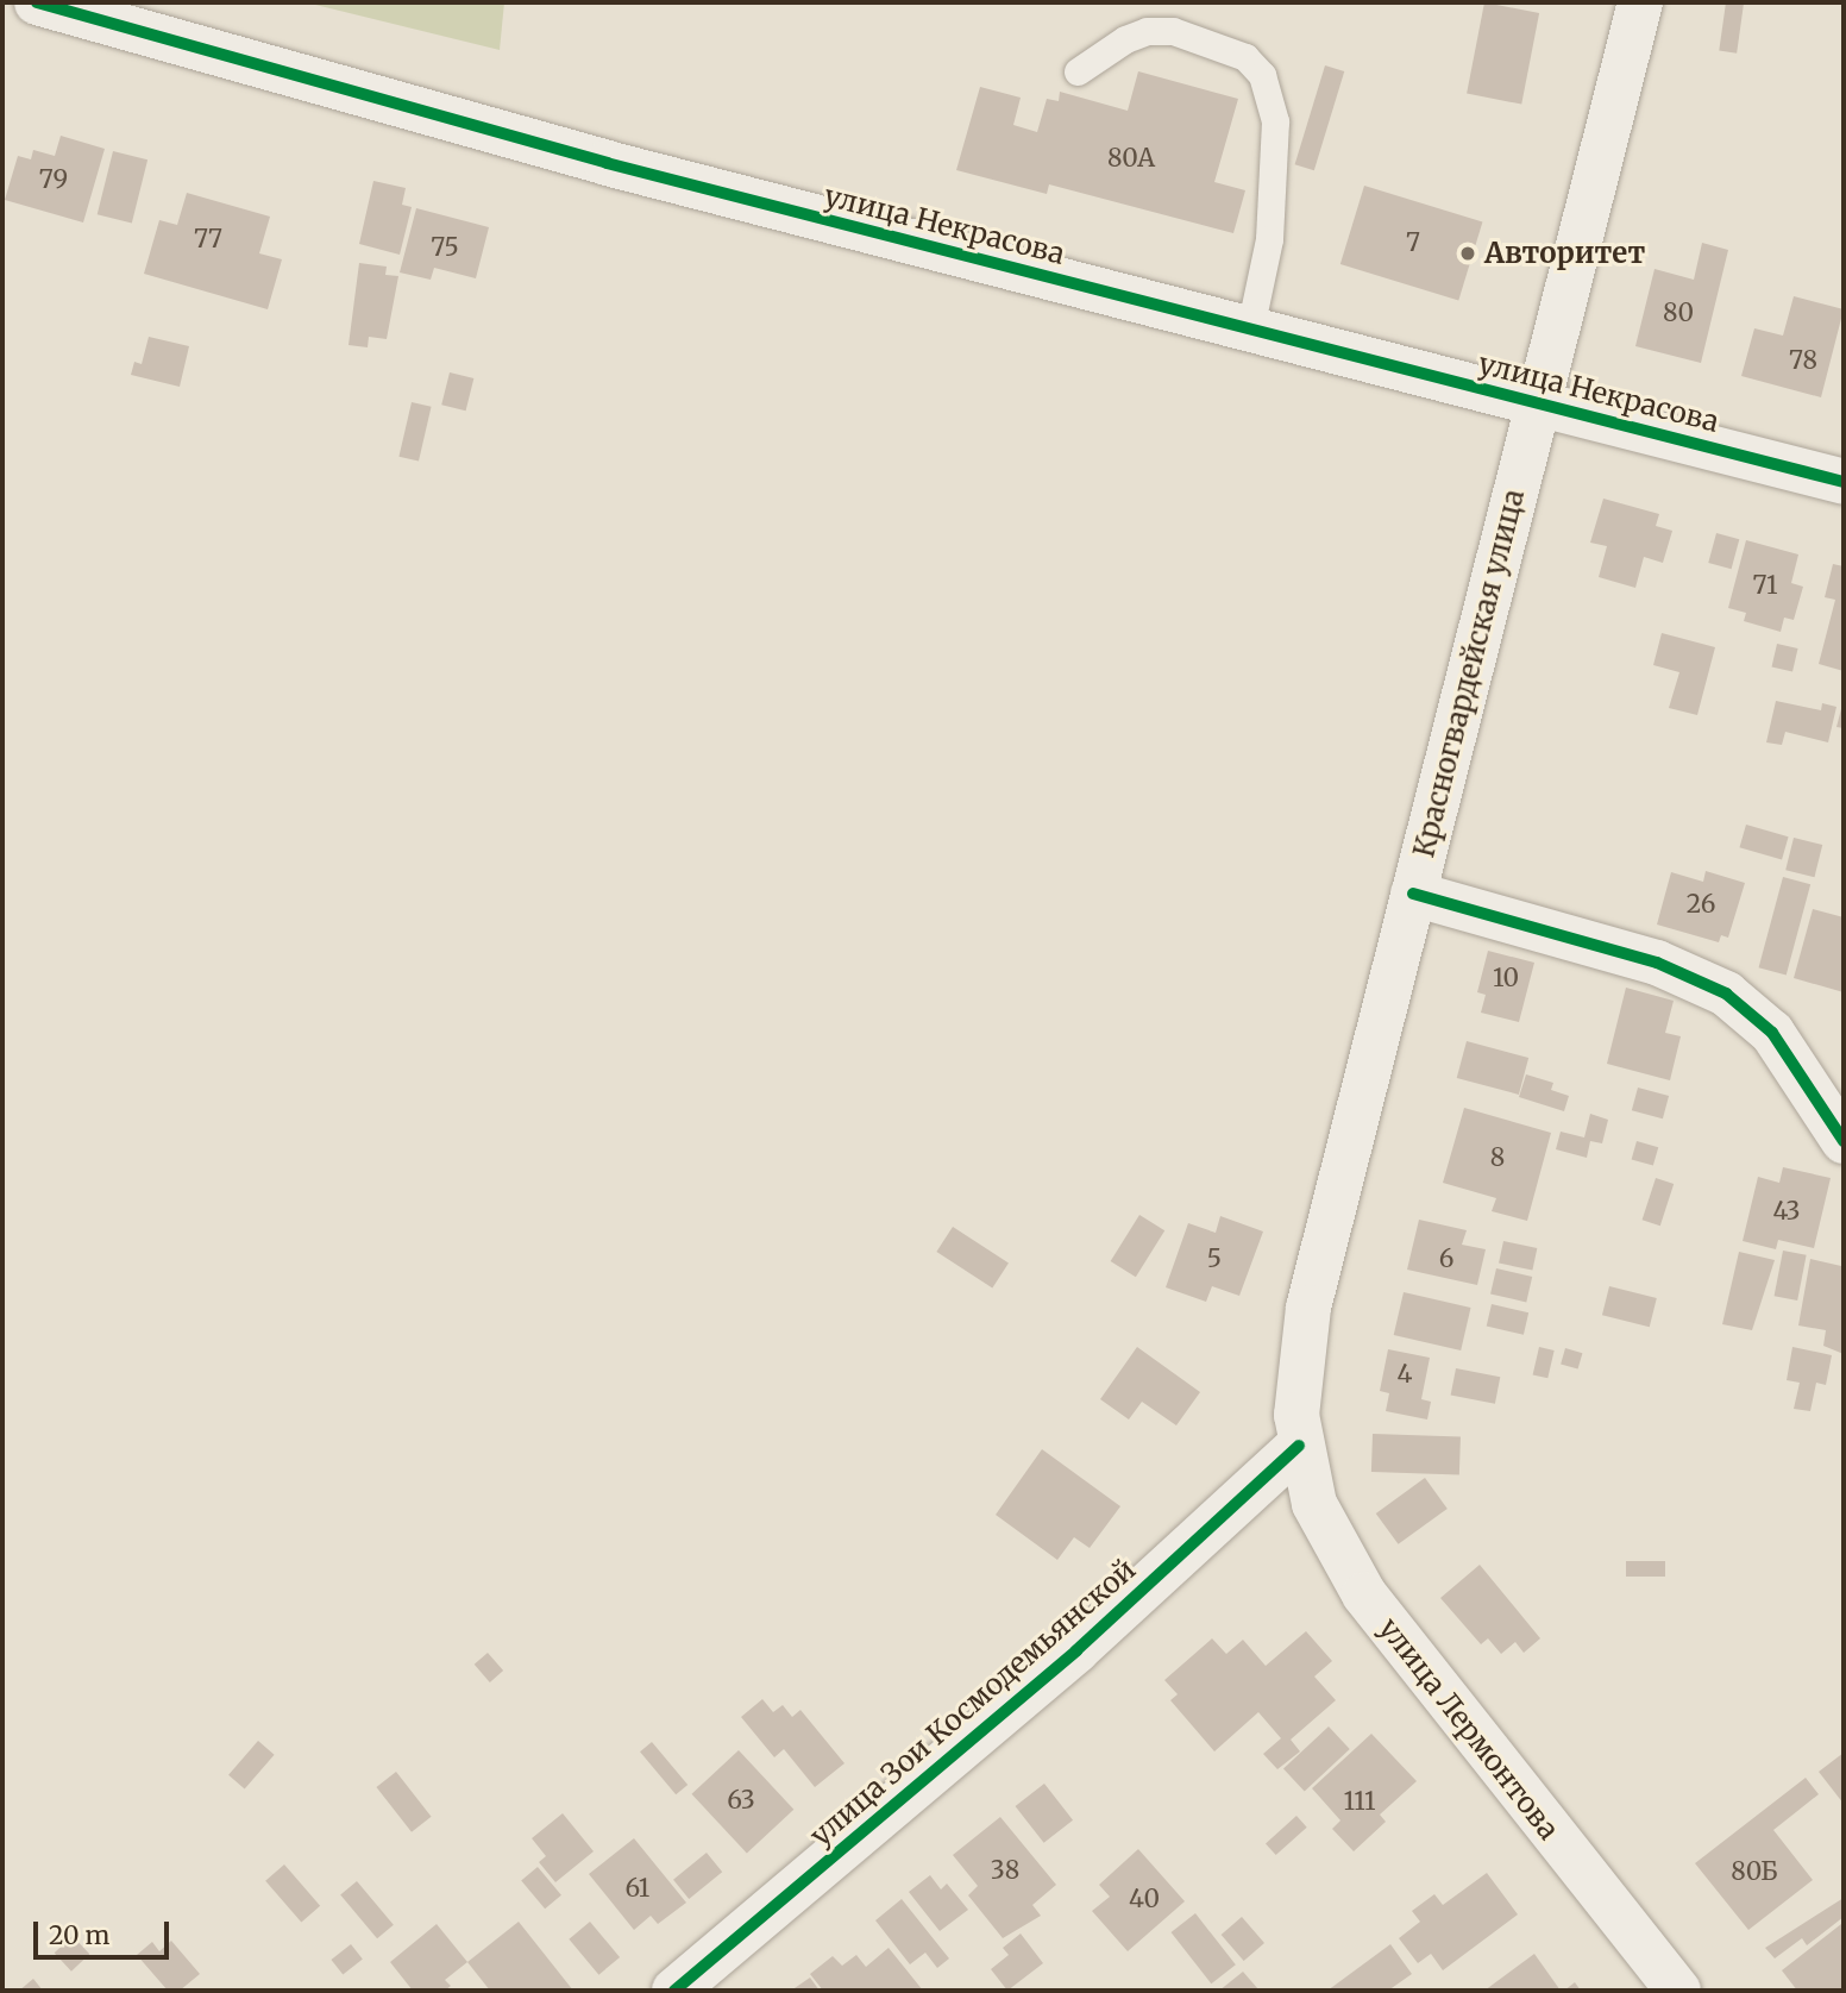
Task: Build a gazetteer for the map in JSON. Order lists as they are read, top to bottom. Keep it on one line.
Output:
{"streets":{"street":["улица Некрасова","Красногвардейская улица","улица Зои Космодемьянской","улица Лермонтова"]},"crossings":[["улица Некрасова","Красногвардейская улица"],["Красногвардейская улица","улица Зои Космодемьянской"],["Красногвардейская улица","улица Лермонтова"],["улица Зои Космодемьянской","улица Лермонтова"]],"places":["Авторитет"],"house_numbers":["80А","79","77","7","75","80","78","71","26","10","8","43","5","6","4","63","111","38","80Б","61","40"],"scale_bar":"20 m"}
